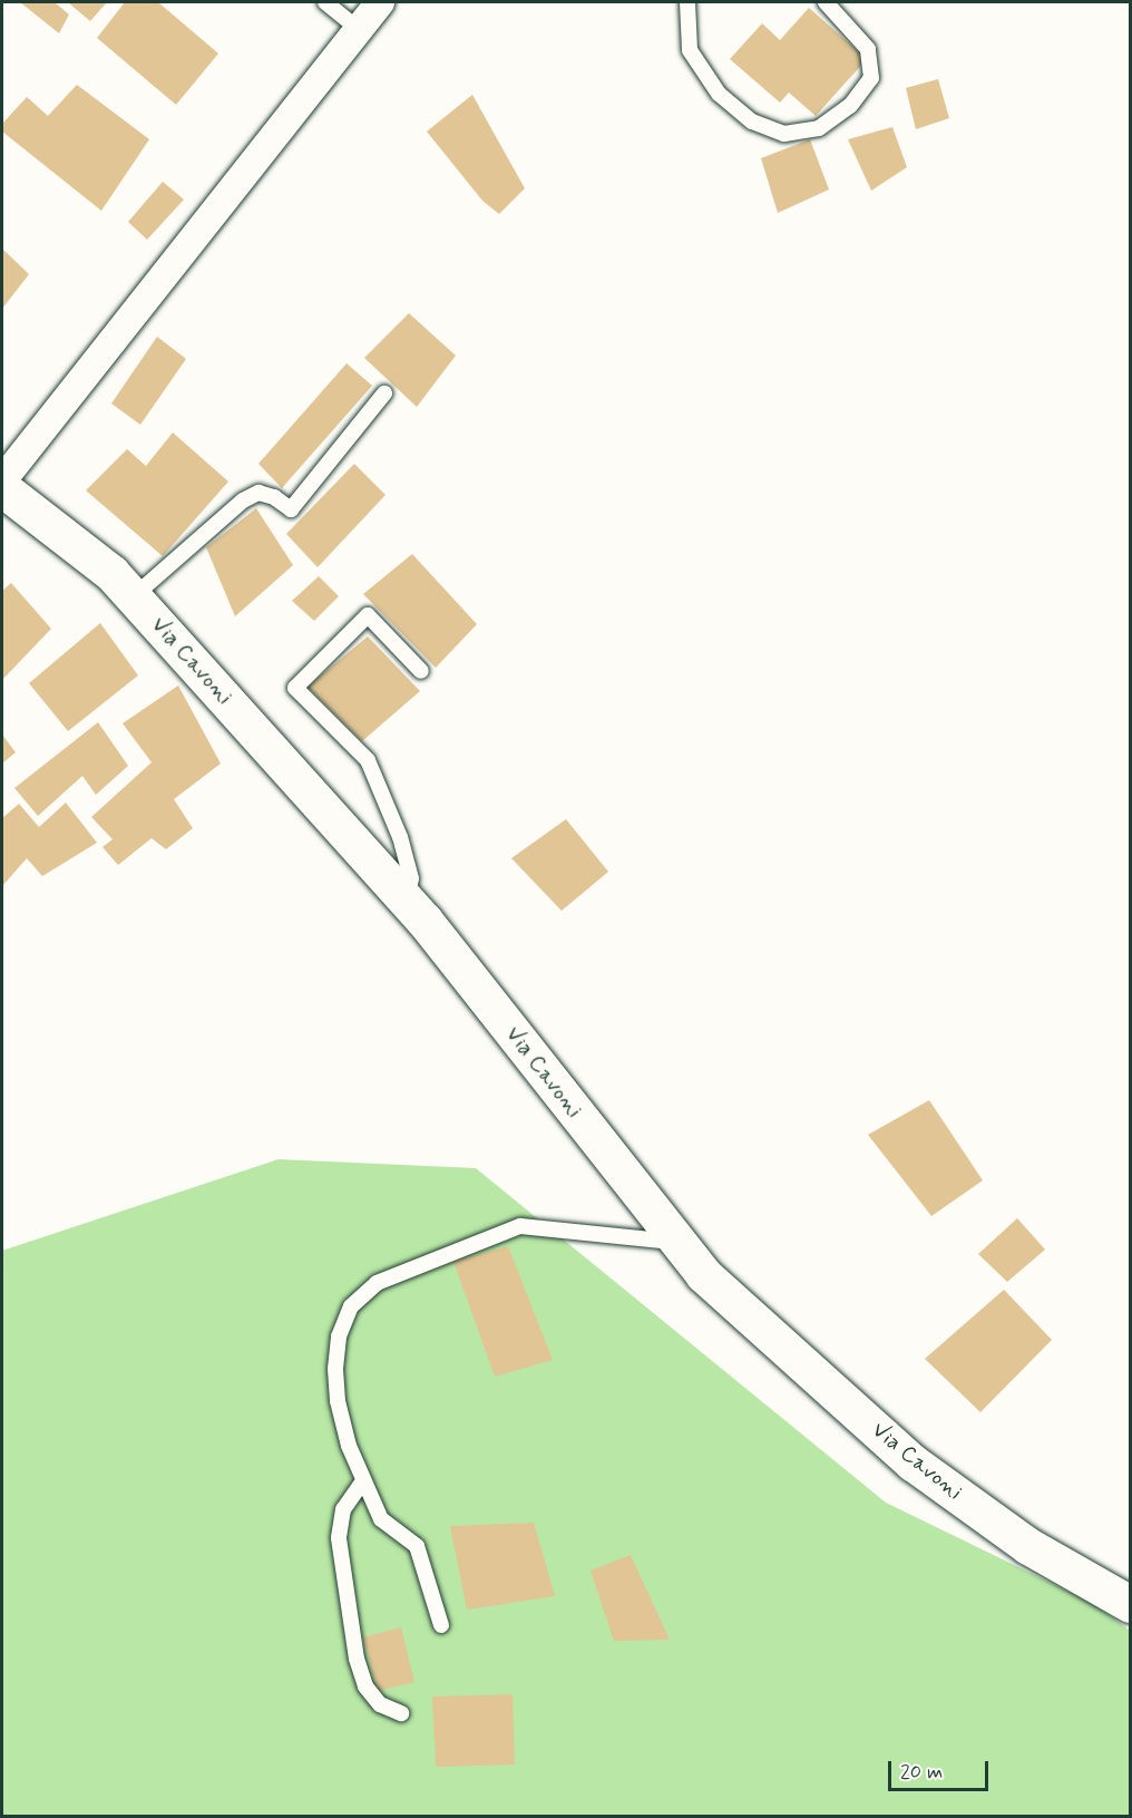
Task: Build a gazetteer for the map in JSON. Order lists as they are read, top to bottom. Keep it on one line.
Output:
{"streets":{"street":["Via Cavoni"]},"scale_bar":"20 m"}
